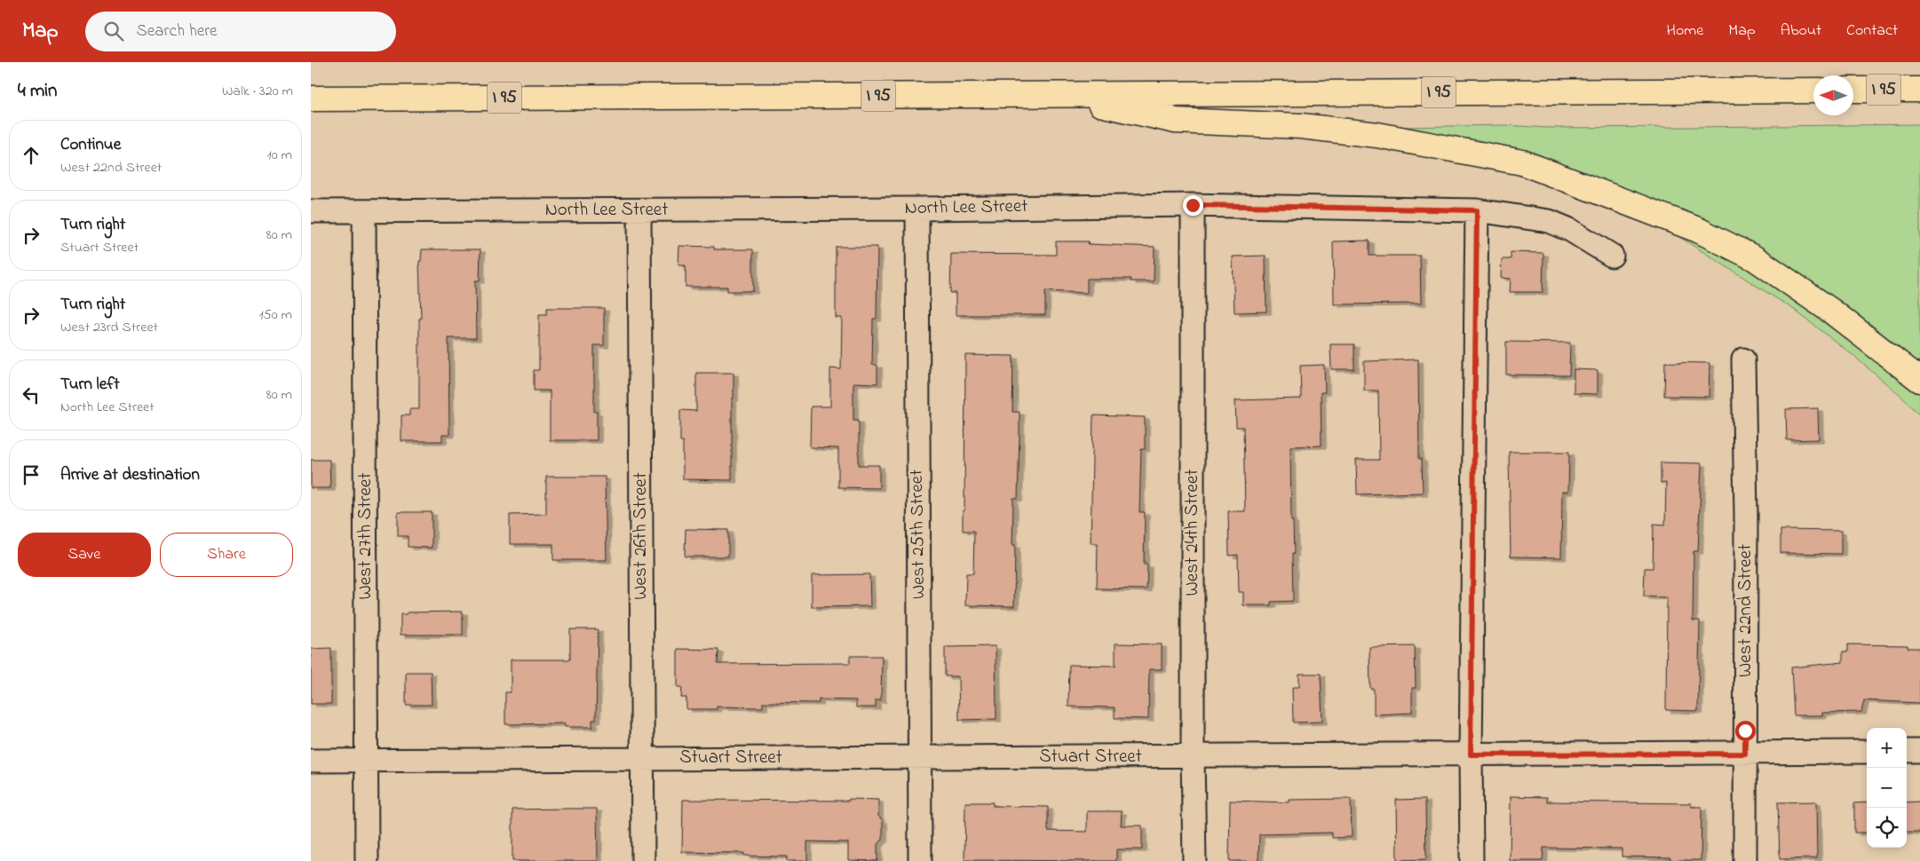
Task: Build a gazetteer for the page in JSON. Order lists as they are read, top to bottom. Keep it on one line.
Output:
{"streets":{"highway":["I 95"],"street":["North Lee Street","West 24th Street","West 25th Street","West 27th Street","West 26th Street","West 22nd Street","Stuart Street"]},"crossings":[["North Lee Street","West 24th Street"],["North Lee Street","West 25th Street"],["North Lee Street","West 27th Street"],["North Lee Street","West 26th Street"],["West 24th Street","Stuart Street"],["West 25th Street","Stuart Street"],["West 27th Street","Stuart Street"],["West 26th Street","Stuart Street"],["West 22nd Street","Stuart Street"]],"north":"left","page":{"header":"Map","search":"Search here","nav":["Home","Map","About","Contact"],"heading":["4 min","Walk · 320 m"],"list":[["Continue","West 22nd Street","10 m"],["Turn right","Stuart Street","80 m"],["Turn right","West 23rd Street","150 m"],["Turn left","North Lee Street","80 m"],"Arrive at destination"],"buttons":["Save","Share"],"map_buttons":["+","−"]}}
